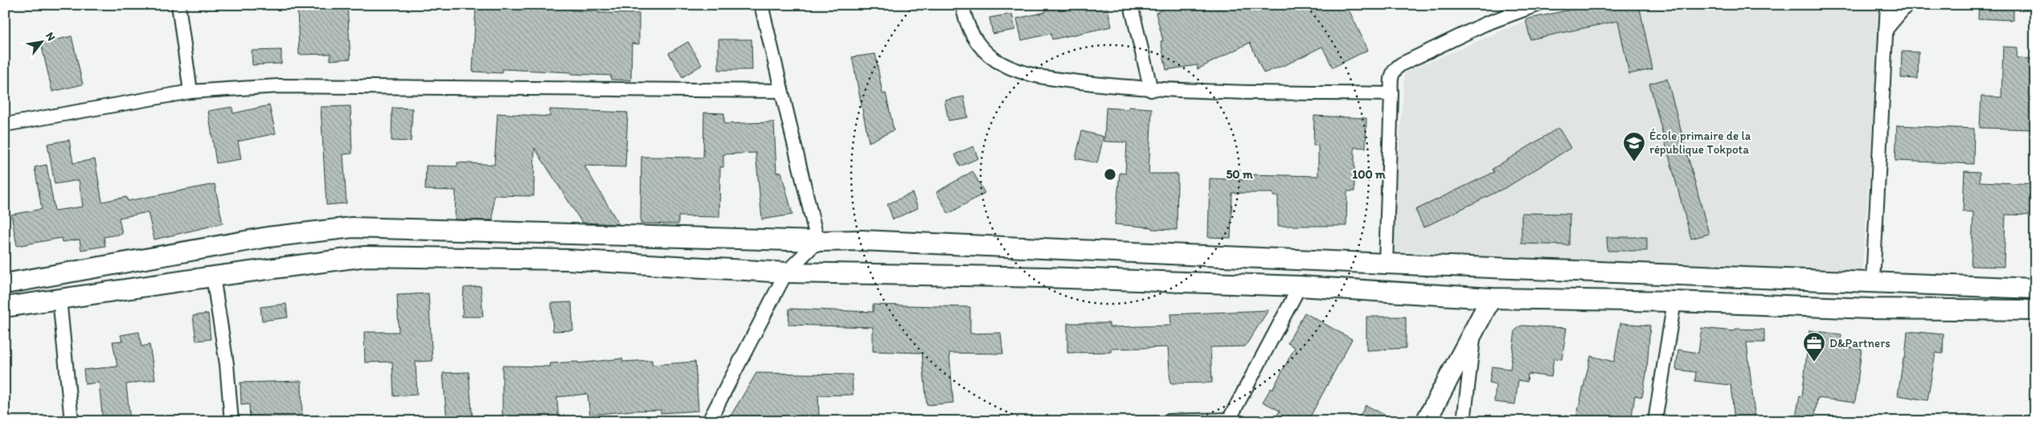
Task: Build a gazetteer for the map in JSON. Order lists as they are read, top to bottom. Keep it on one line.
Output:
{"places":{"school or university":["École primaire de la république Tokpota"],"office":["D&Partners"]},"north":"top right","rings":["50 m","100 m"]}
